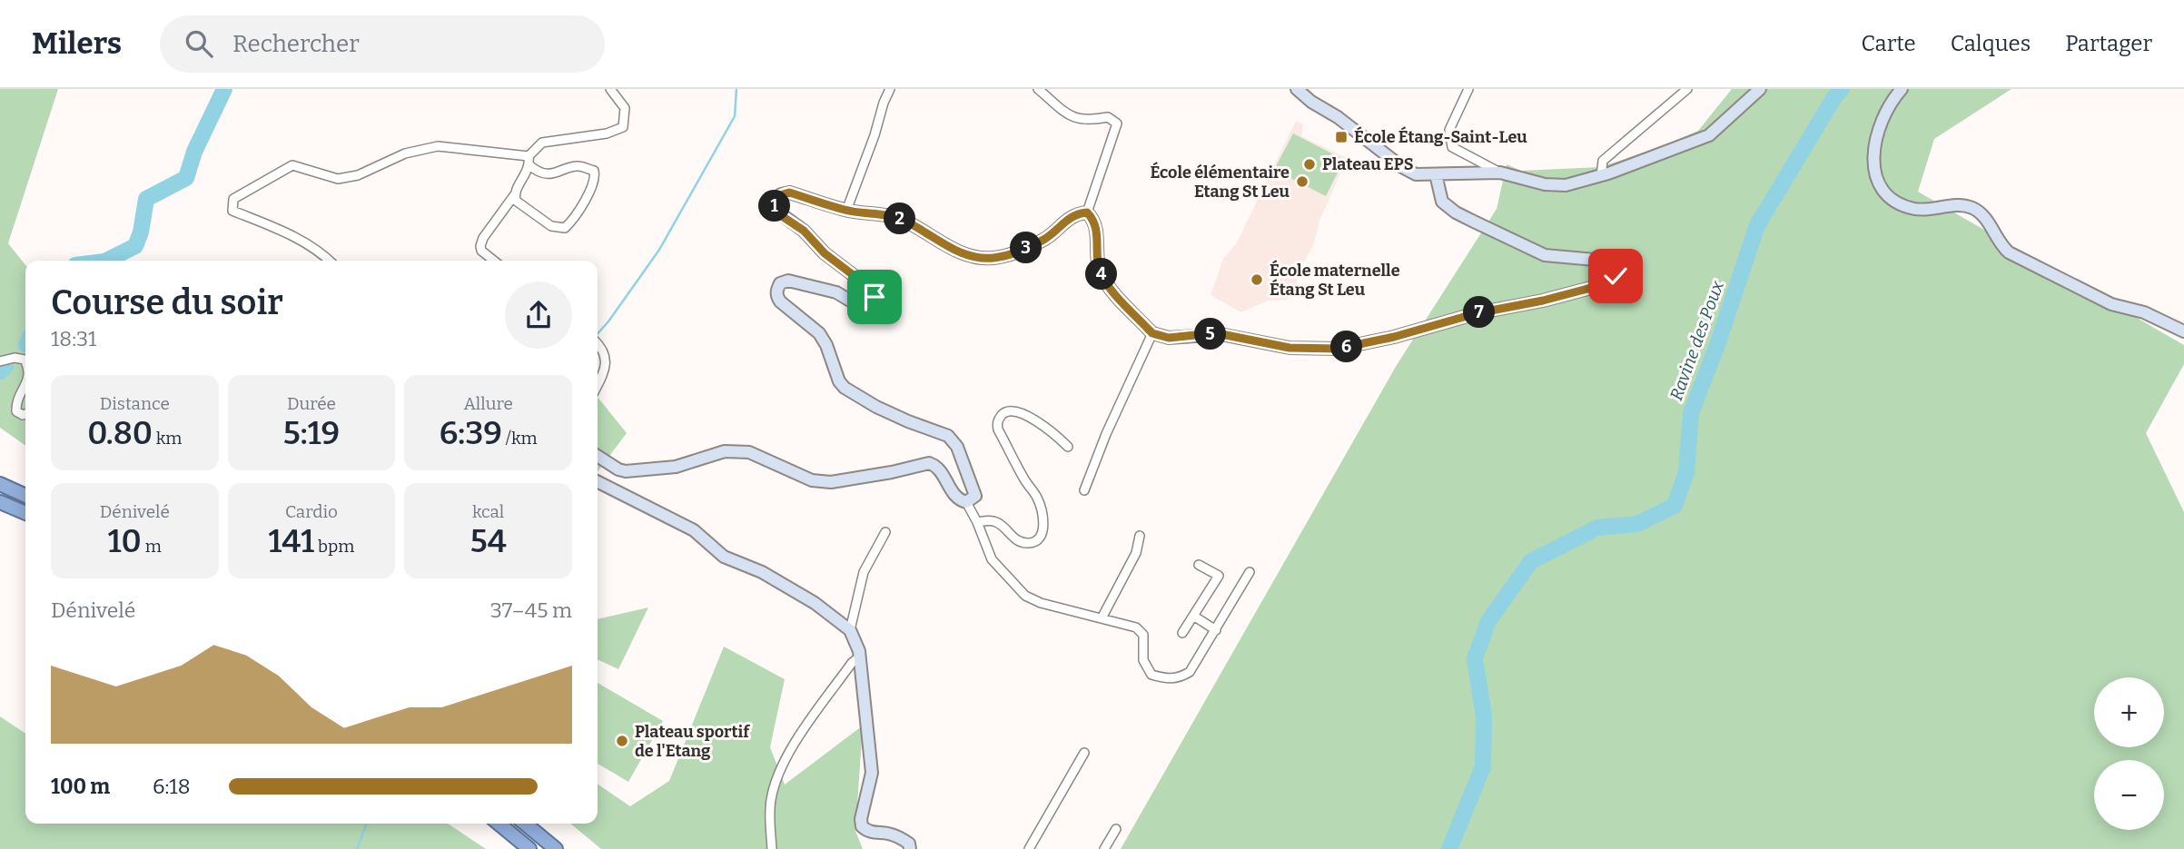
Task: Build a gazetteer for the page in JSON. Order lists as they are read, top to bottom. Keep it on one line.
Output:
{"water":["Ravine des Poux"],"places":{"transit":["École Étang-Saint-Leu"],"other":["Plateau EPS","École élémentaire Etang St Leu","École maternelle Étang St Leu","Plateau sportif de l'Etang"]},"page":{"header":"Milers","search":"Rechercher","nav":["Carte","Calques","Partager"],"pins":["1","2","3","4","7","5","6"],"heading":["Course du soir","18:31"],"stats":[["Distance","0.80 km"],["Durée","5:19"],["Allure","6:39 /km"],["Dénivelé","10 m"],["Cardio","141 bpm"],["kcal","54"]],"chart":["Dénivelé","37–45 m"],"map_buttons":["+","−"],"list":[{"name":"100 m","note":"6:18"}]}}
